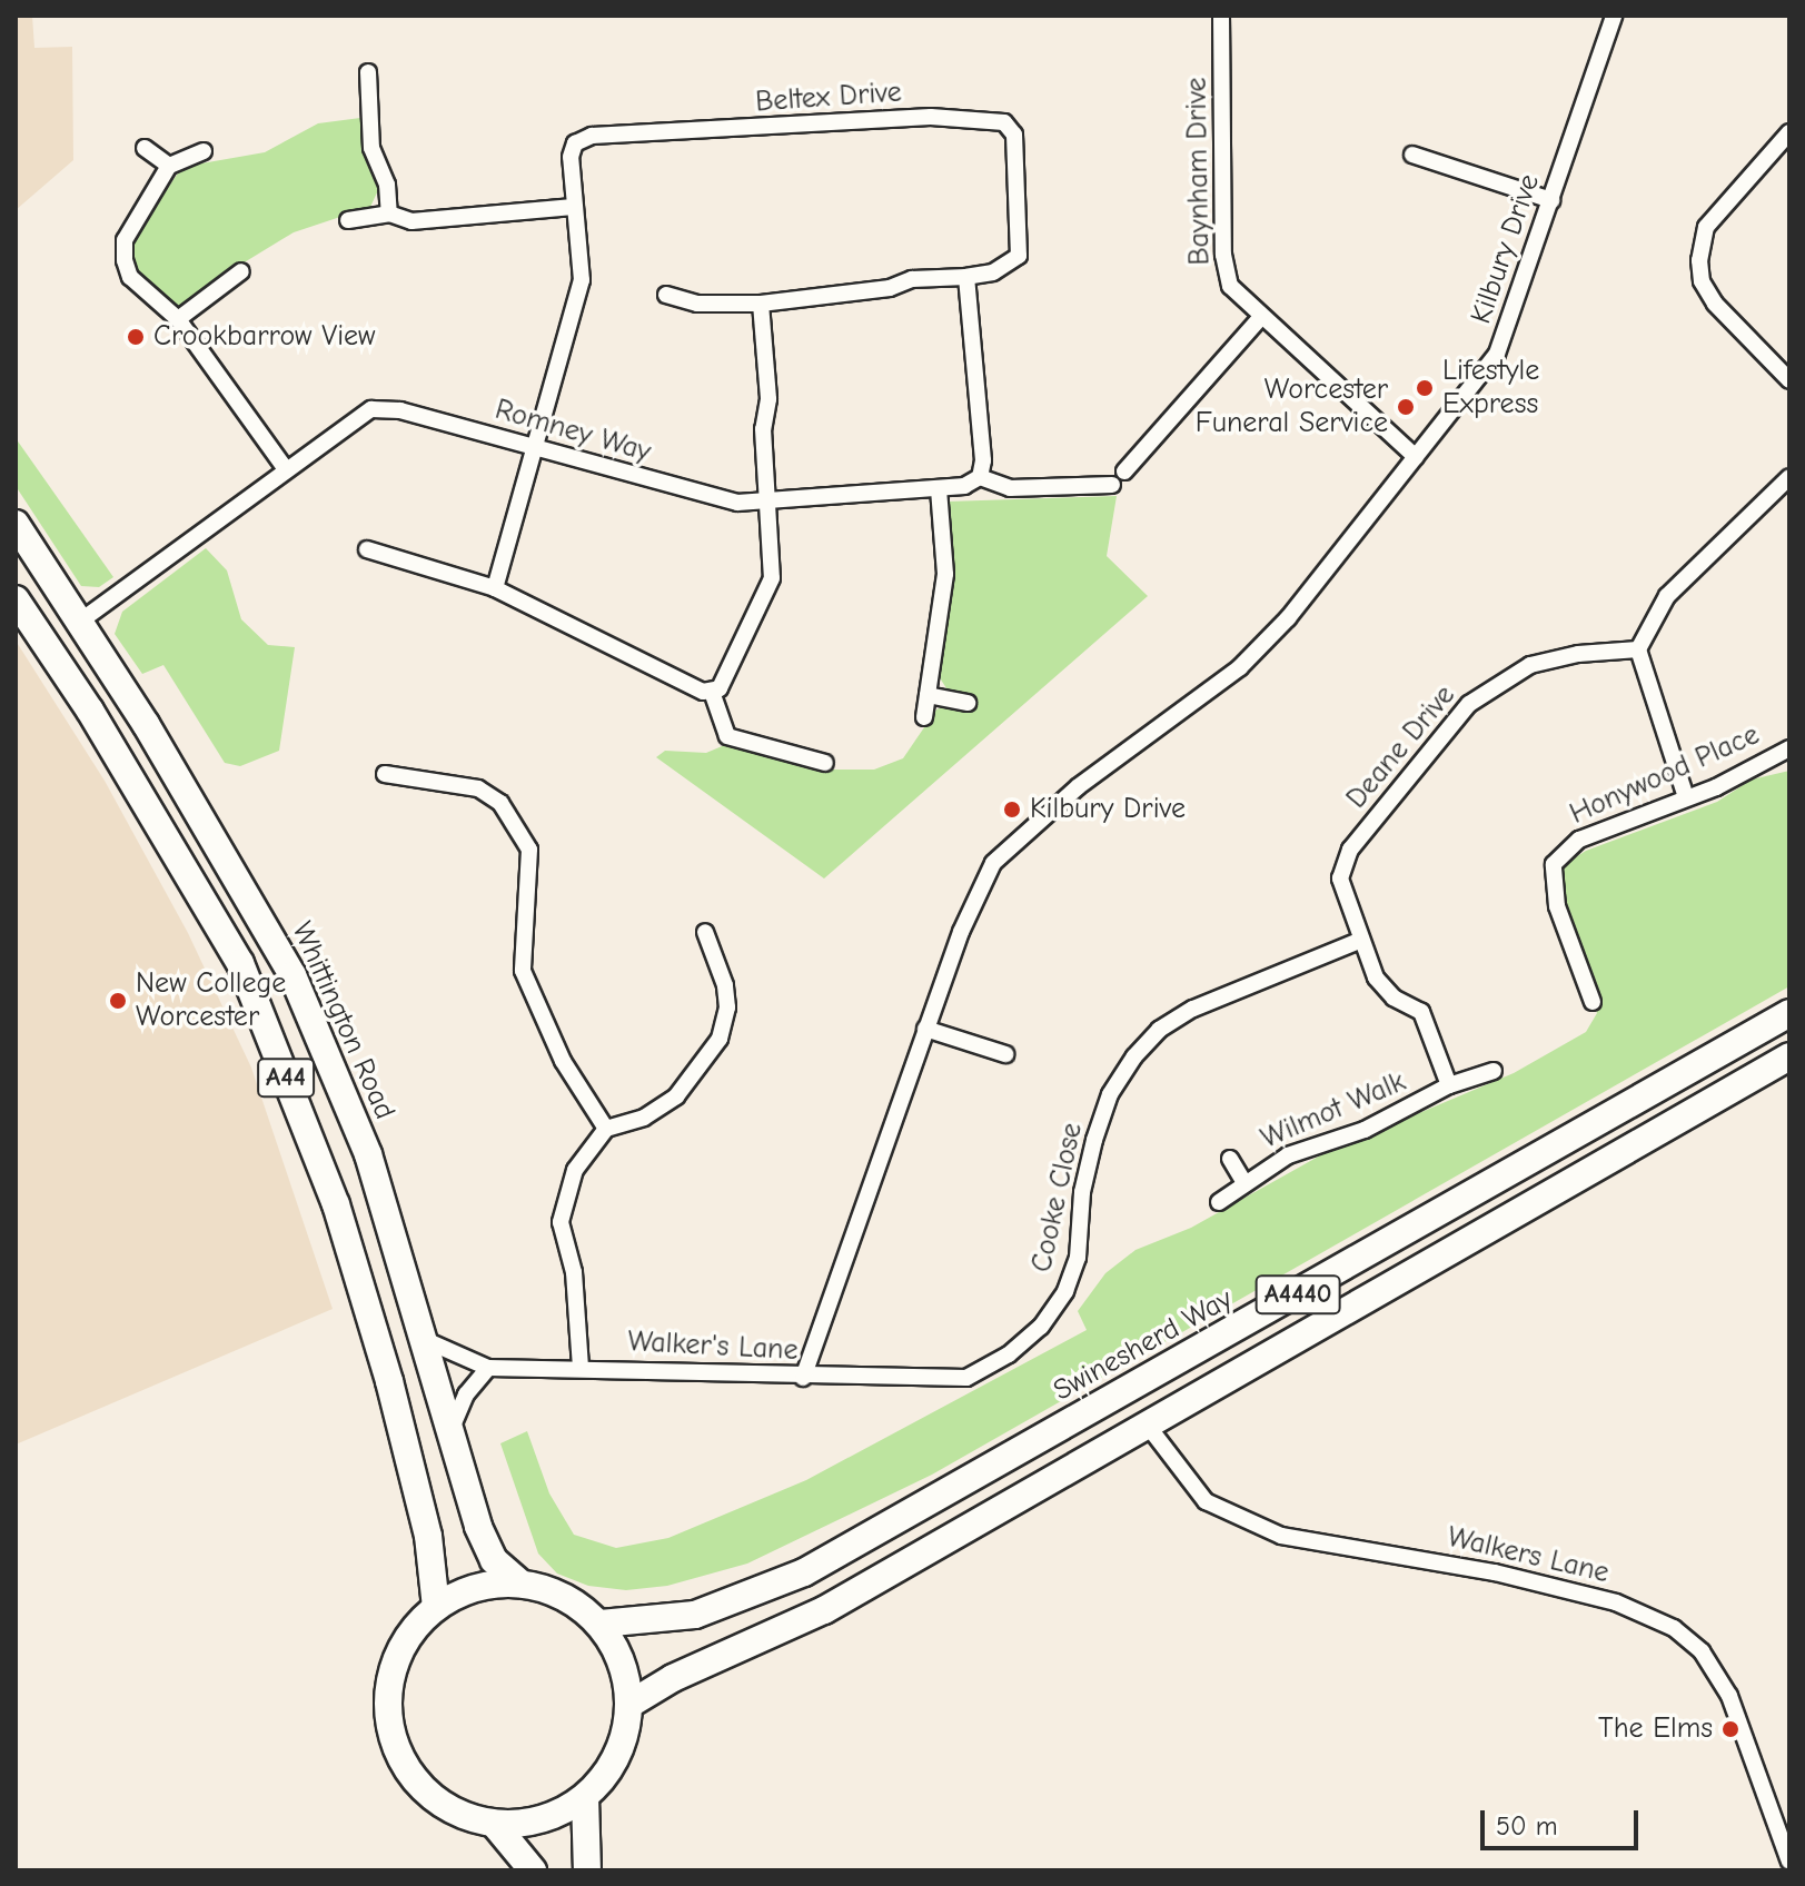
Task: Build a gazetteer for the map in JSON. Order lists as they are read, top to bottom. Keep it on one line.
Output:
{"streets":{"main road":["Whittington Road","A44","A4440","Swinesherd Way"],"street":["Beltex Drive","Baynham Drive","Kilbury Drive","Romney Way","Deane Drive","Honywood Place","Wilmot Walk","Cooke Close","Walker's Lane","Walkers Lane"]},"crossings":[["Beltex Drive","Romney Way"],["Baynham Drive","Kilbury Drive"],["Kilbury Drive","Walker's Lane"],["Romney Way","Whittington Road"],["Deane Drive","Wilmot Walk"],["Deane Drive","Cooke Close"],["Whittington Road","A44"],["Whittington Road","A4440"],["Whittington Road","Swinesherd Way"],["Whittington Road","Walker's Lane"],["A44","A4440"],["A44","Swinesherd Way"],["Cooke Close","Walker's Lane"],["A4440","Swinesherd Way"],["A4440","Walkers Lane"]],"places":["Crookbarrow View","Lifestyle Express","Worcester Funeral Service","Kilbury Drive","New College Worcester","The Elms"],"scale_bar":"50 m"}
